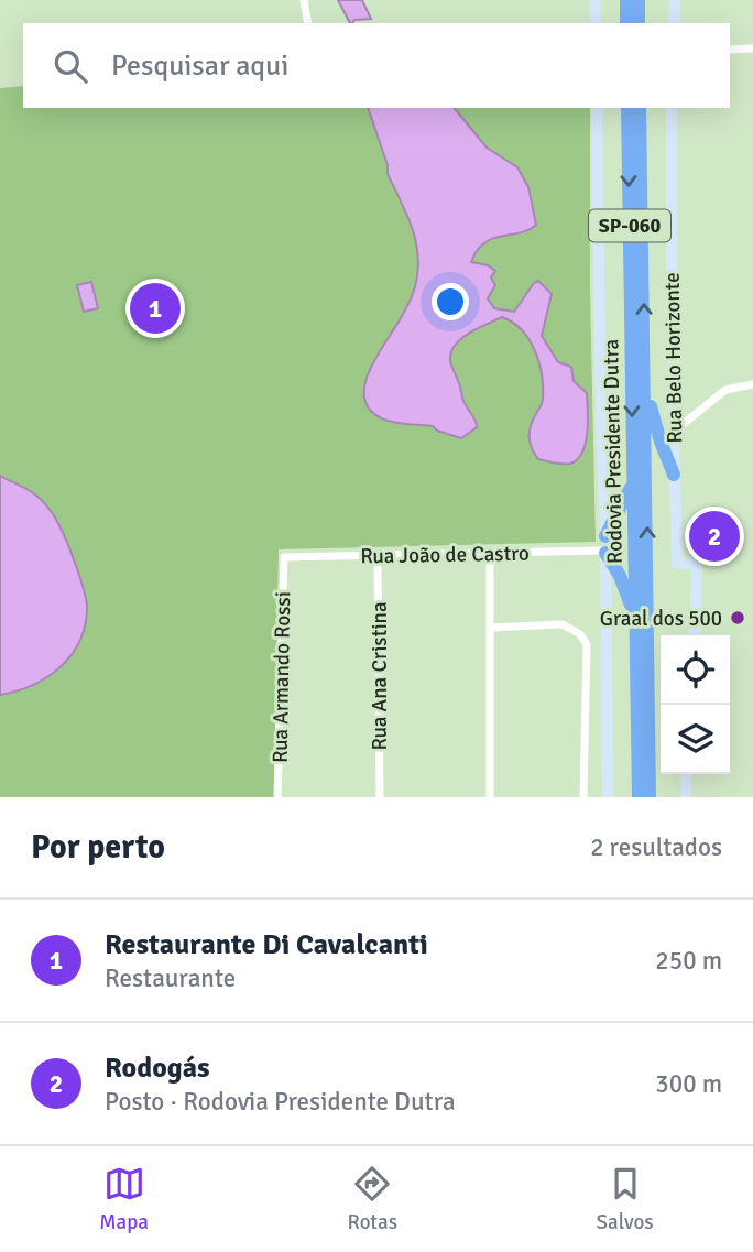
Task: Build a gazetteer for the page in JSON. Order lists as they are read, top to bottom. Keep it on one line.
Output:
{"streets":{"highway":["SP-060","Rodovia Presidente Dutra"],"street":["Rua Belo Horizonte","Rua João de Castro","Rua Ana Cristina","Rua Armando Rossi"]},"crossings":[["Rua João de Castro","Rua Ana Cristina"],["Rua João de Castro","Rua Armando Rossi"]],"places":["Graal dos 500"],"page":{"search":"Pesquisar aqui","pins":["1","2"],"heading":["Por perto","2 resultados"],"list":[{"mark":"1","name":"Restaurante Di Cavalcanti","note":"Restaurante","value":"250 m"},{"mark":"2","name":"Rodogás","note":"Posto · Rodovia Presidente Dutra","value":"300 m"}],"nav":["Mapa","Rotas","Salvos"]}}
